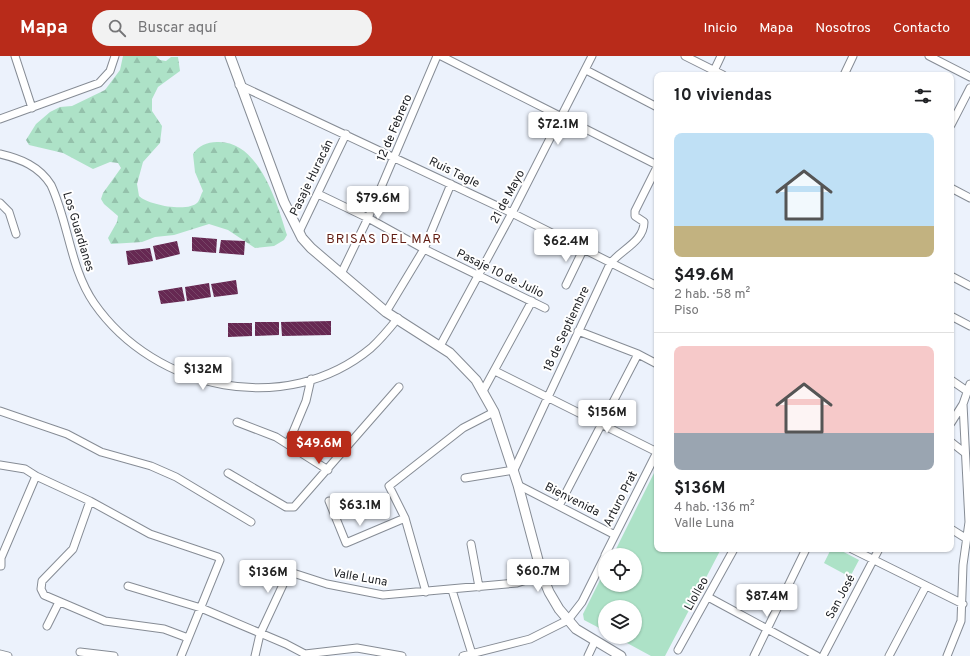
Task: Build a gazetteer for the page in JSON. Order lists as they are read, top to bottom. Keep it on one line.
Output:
{"streets":{"street":["12 de Febrero","Ruis Tagle","Pasaje Huracán","21 de Mayo","Los Guardianes","Pasaje 10 de Julio","18 de Septiembre","Arturo Prat","Bienvenida","Valle Luna","Llolleo","San José"]},"crossings":[["12 de Febrero","Ruis Tagle"],["12 de Febrero","Pasaje 10 de Julio"],["Ruis Tagle","Pasaje Huracán"],["Ruis Tagle","21 de Mayo"],["Ruis Tagle","18 de Septiembre"],["Pasaje Huracán","Pasaje 10 de Julio"],["21 de Mayo","Pasaje 10 de Julio"],["Arturo Prat","Bienvenida"]],"districts":["BRISAS DEL MAR"],"page":{"header":"Mapa","search":"Buscar aquí","nav":["Inicio","Mapa","Nosotros","Contacto"],"heading":"10 viviendas","price":["$72.1M","$79.6M","$62.4M","$132M","$156M","$49.6M","$63.1M","$60.7M","$136M","$87.4M"],"list":[{"name":"$49.6M","note":"2 hab. · 58 m² · Piso"},{"name":"$136M","note":"4 hab. · 136 m² · Valle Luna"}]}}
